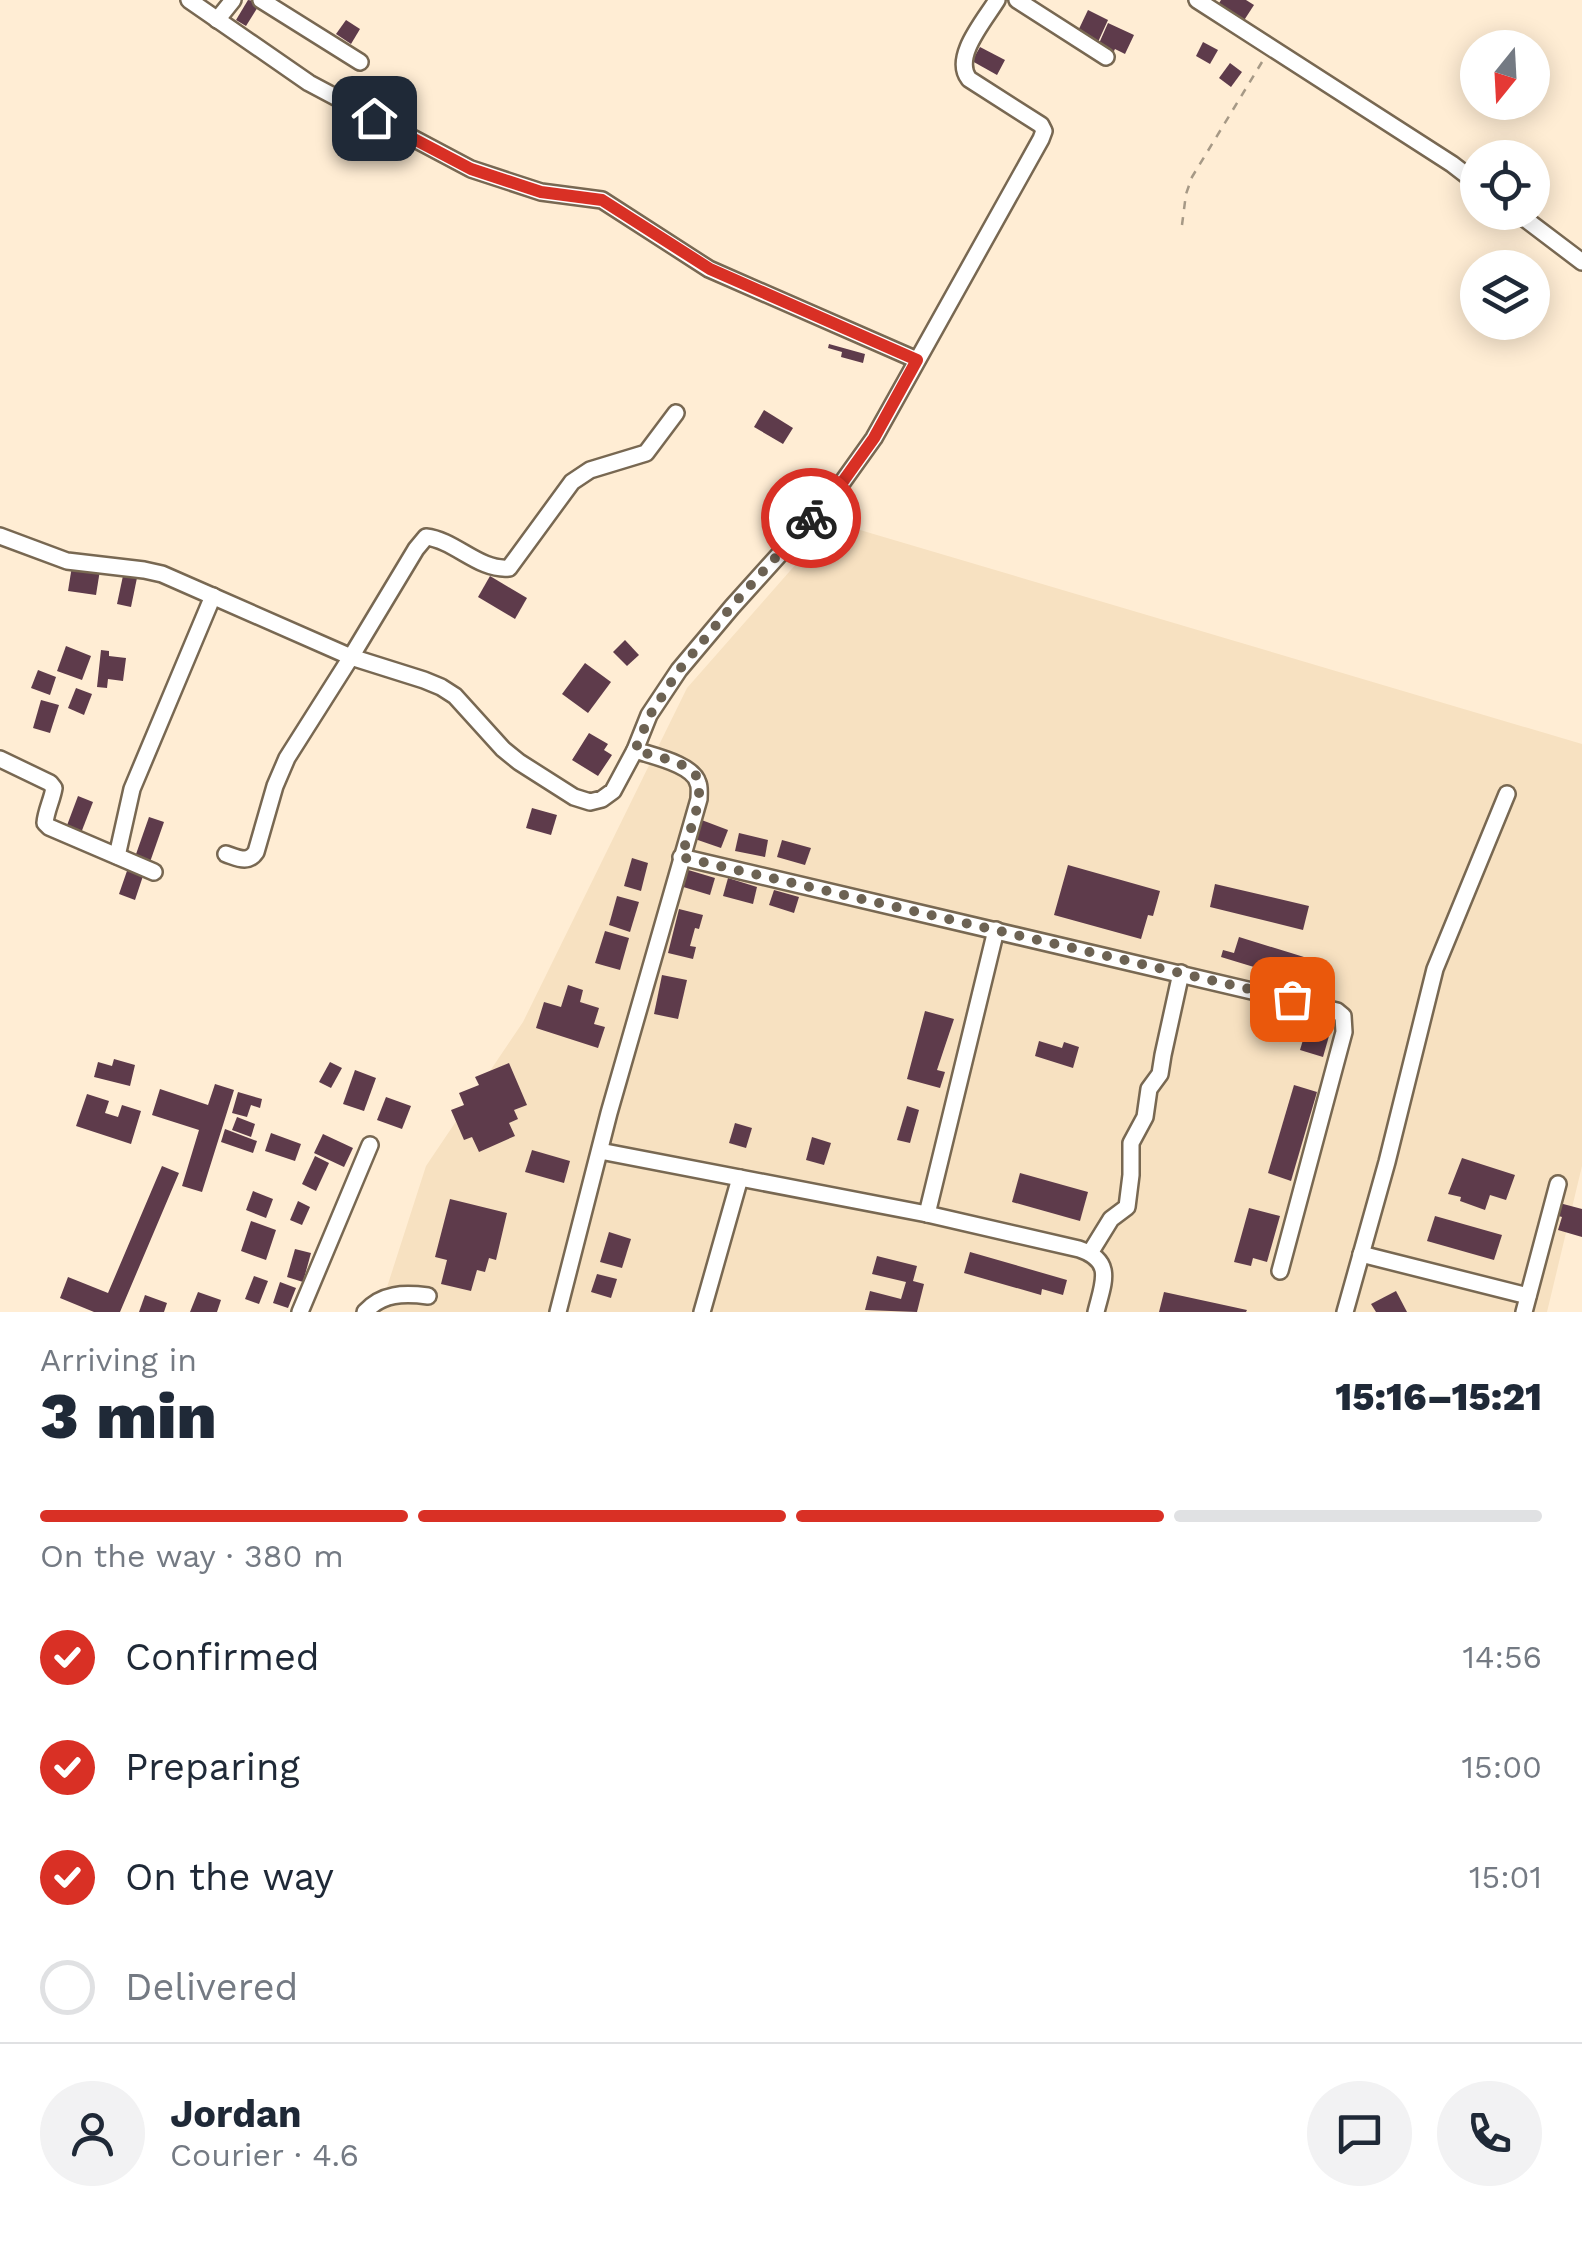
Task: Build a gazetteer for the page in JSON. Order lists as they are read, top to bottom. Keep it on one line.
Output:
{"north":"bottom","page":{"heading":["3 min","Arriving in","15:16–15:21"],"panel":["Jordan","Courier · 4.6"],"bar":"On the way · 380 m","list":[["Confirmed","14:56"],["Preparing","15:00"],["On the way","15:01"],"Delivered"]}}
